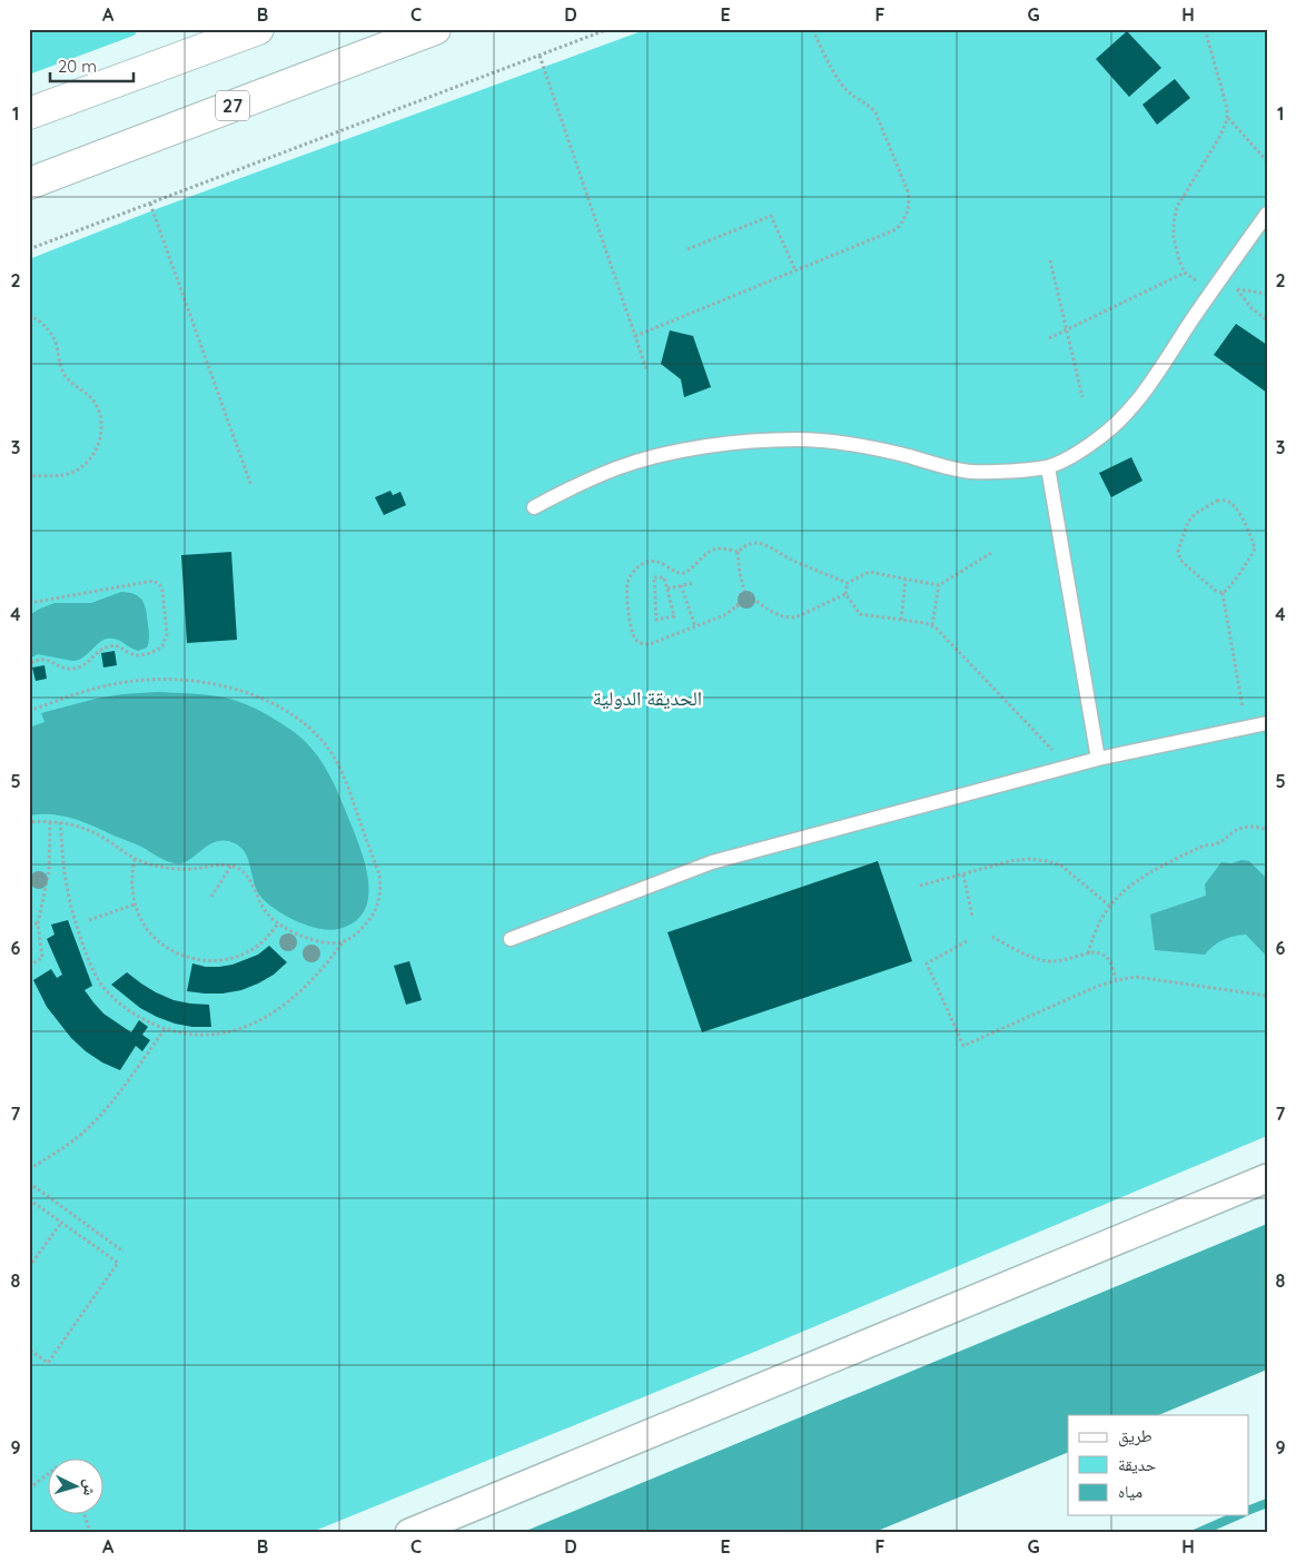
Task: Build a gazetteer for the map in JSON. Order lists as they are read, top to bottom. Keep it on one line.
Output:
{"streets":{"highway":["27"]},"parks":["الحديقة الدولية"],"legend":["طريق","حديقة","مياه"],"scale_bar":"20 m","north":"right","grid":{"columns":["A","B","C","D","E","F","G","H"],"rows":["1","2","3","4","5","6","7","8","9"]}}
